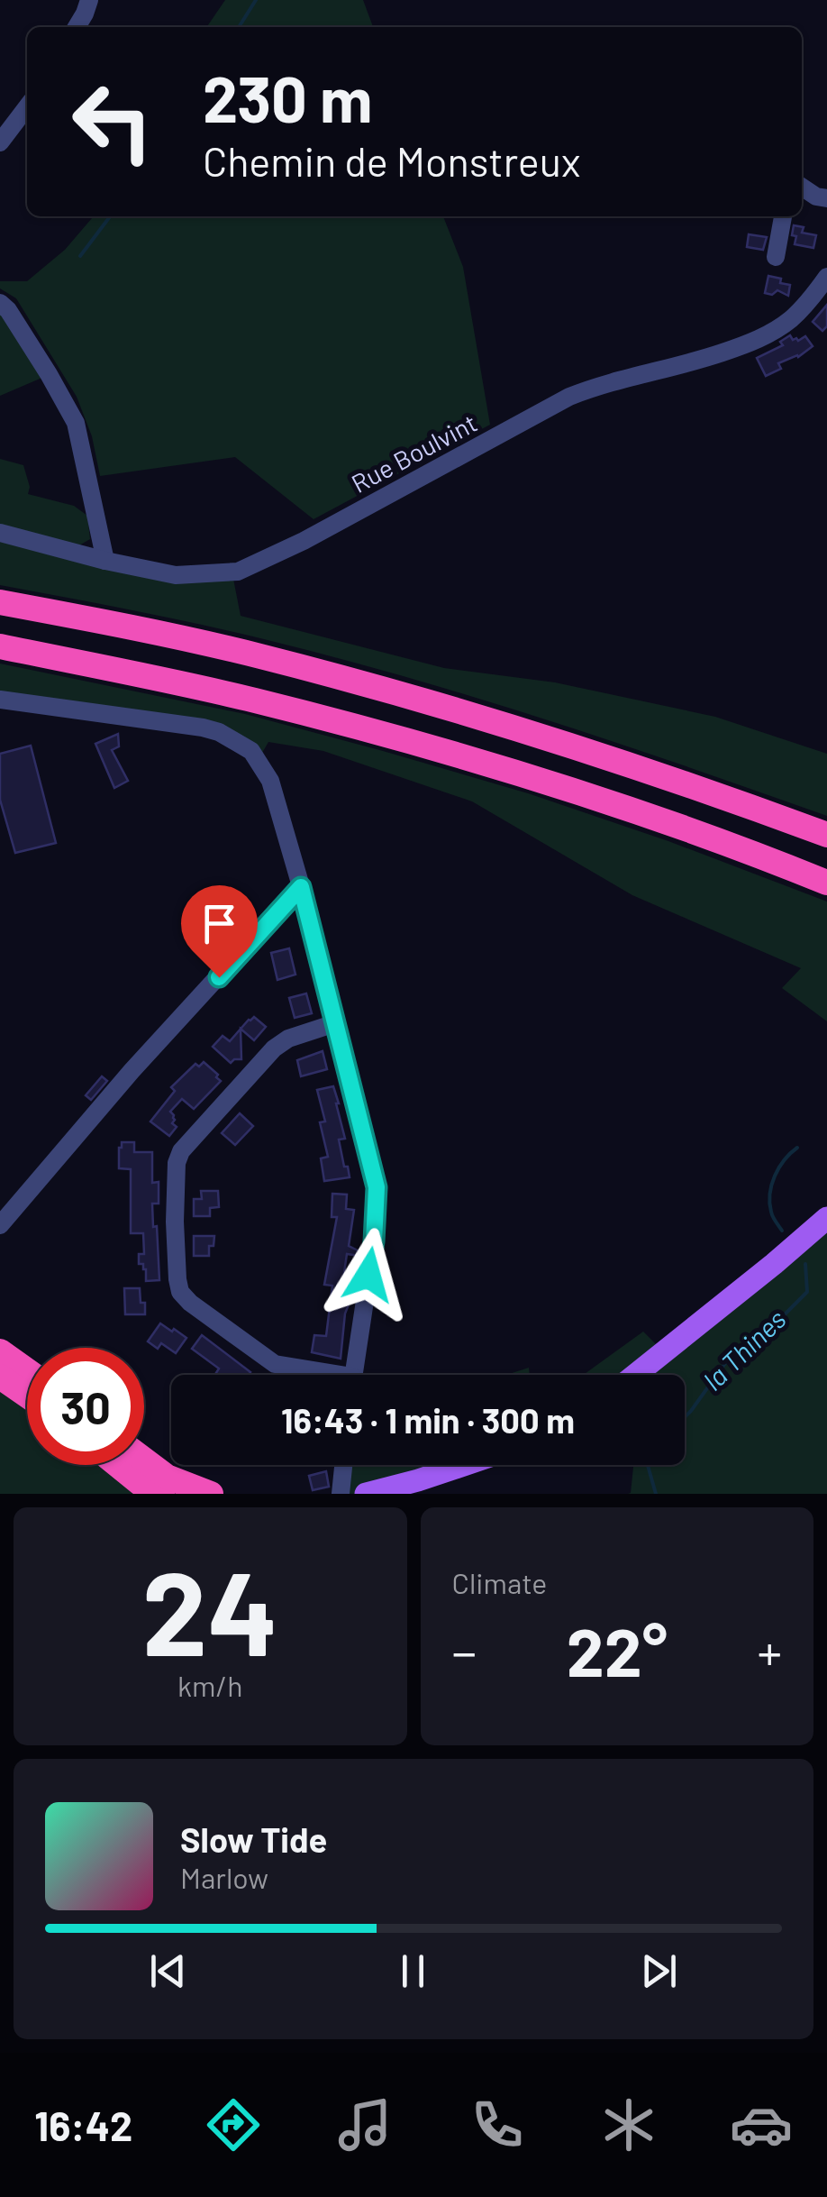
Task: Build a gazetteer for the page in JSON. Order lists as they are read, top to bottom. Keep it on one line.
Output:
{"streets":{"street":["Rue Boulvint"]},"water":["la Thines"],"page":{"turn":["230 m","Chemin de Monstreux"],"limit":"30","trip":"16:43 · 1 min · 300 m","tile":[["24","km/h"],"Climate"],"heat":["−","22°","+"],"song":["Slow Tide","Marlow"],"tabs":"16:42"}}
